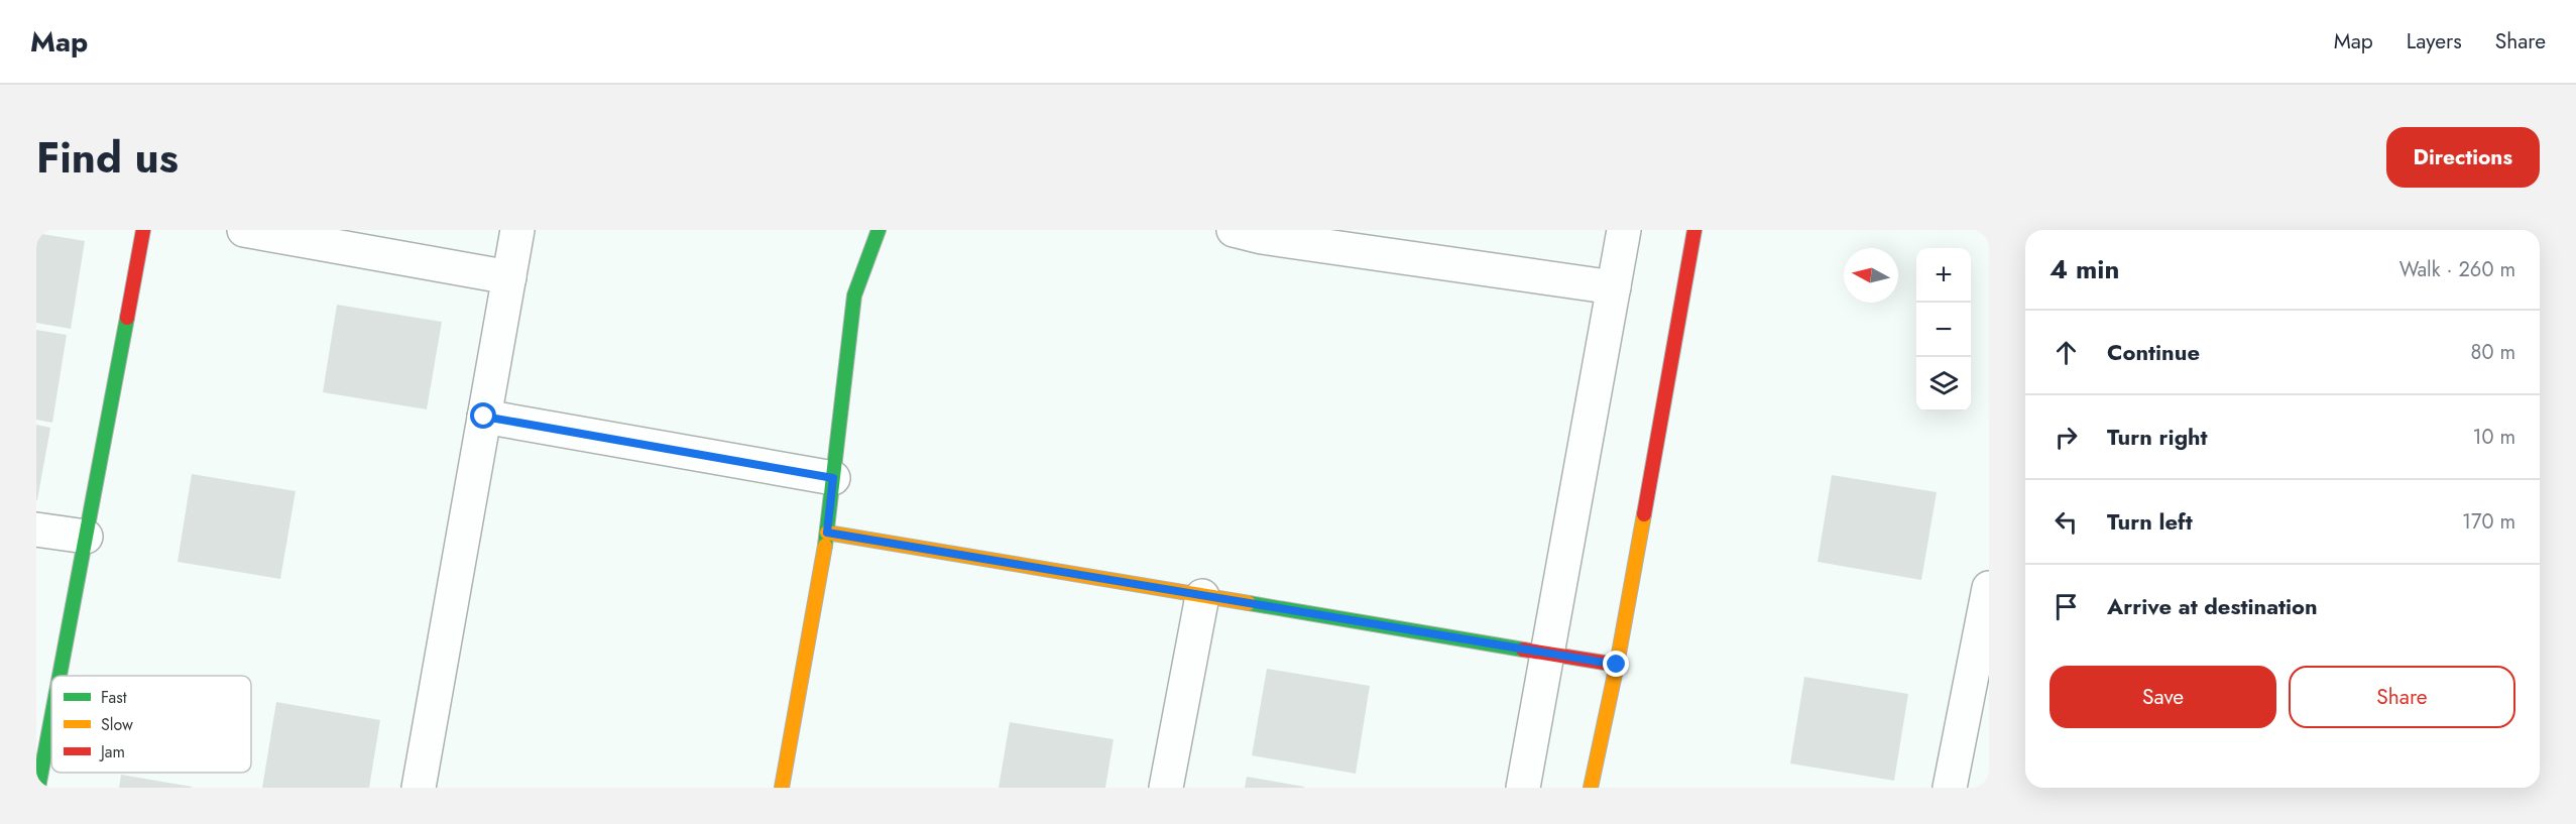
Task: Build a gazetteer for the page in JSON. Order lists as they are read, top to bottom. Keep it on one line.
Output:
{"legend":["Fast","Slow","Jam"],"north":"left","page":{"header":"Map","nav":["Map","Layers","Share"],"title":"Find us","buttons":["Directions",["Save","Share"]],"heading":["4 min","Walk · 260 m"],"map_buttons":["+","−"],"list":[["Continue","80 m"],["Turn right","10 m"],["Turn left","170 m"],"Arrive at destination"]}}
